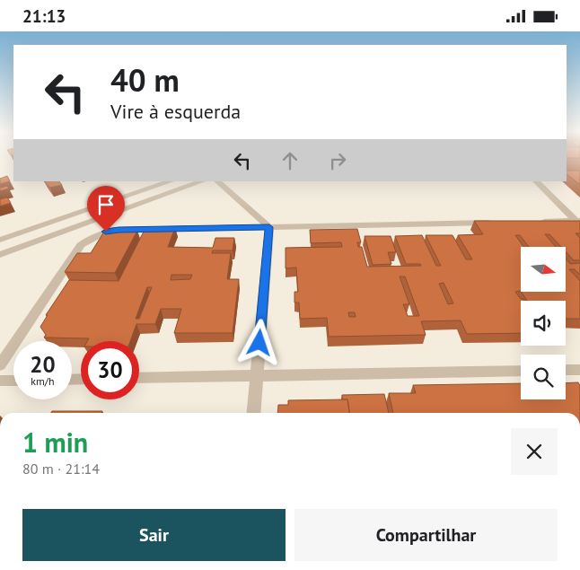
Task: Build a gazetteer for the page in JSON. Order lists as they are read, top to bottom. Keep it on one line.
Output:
{"north":"right","page":{"status":"21:13","turn":["40 m","Vire à esquerda"],"speed":"20 km/h","limit":"30","heading":["1 min","80 m · 21:14"],"buttons":["Sair","Compartilhar"]}}
